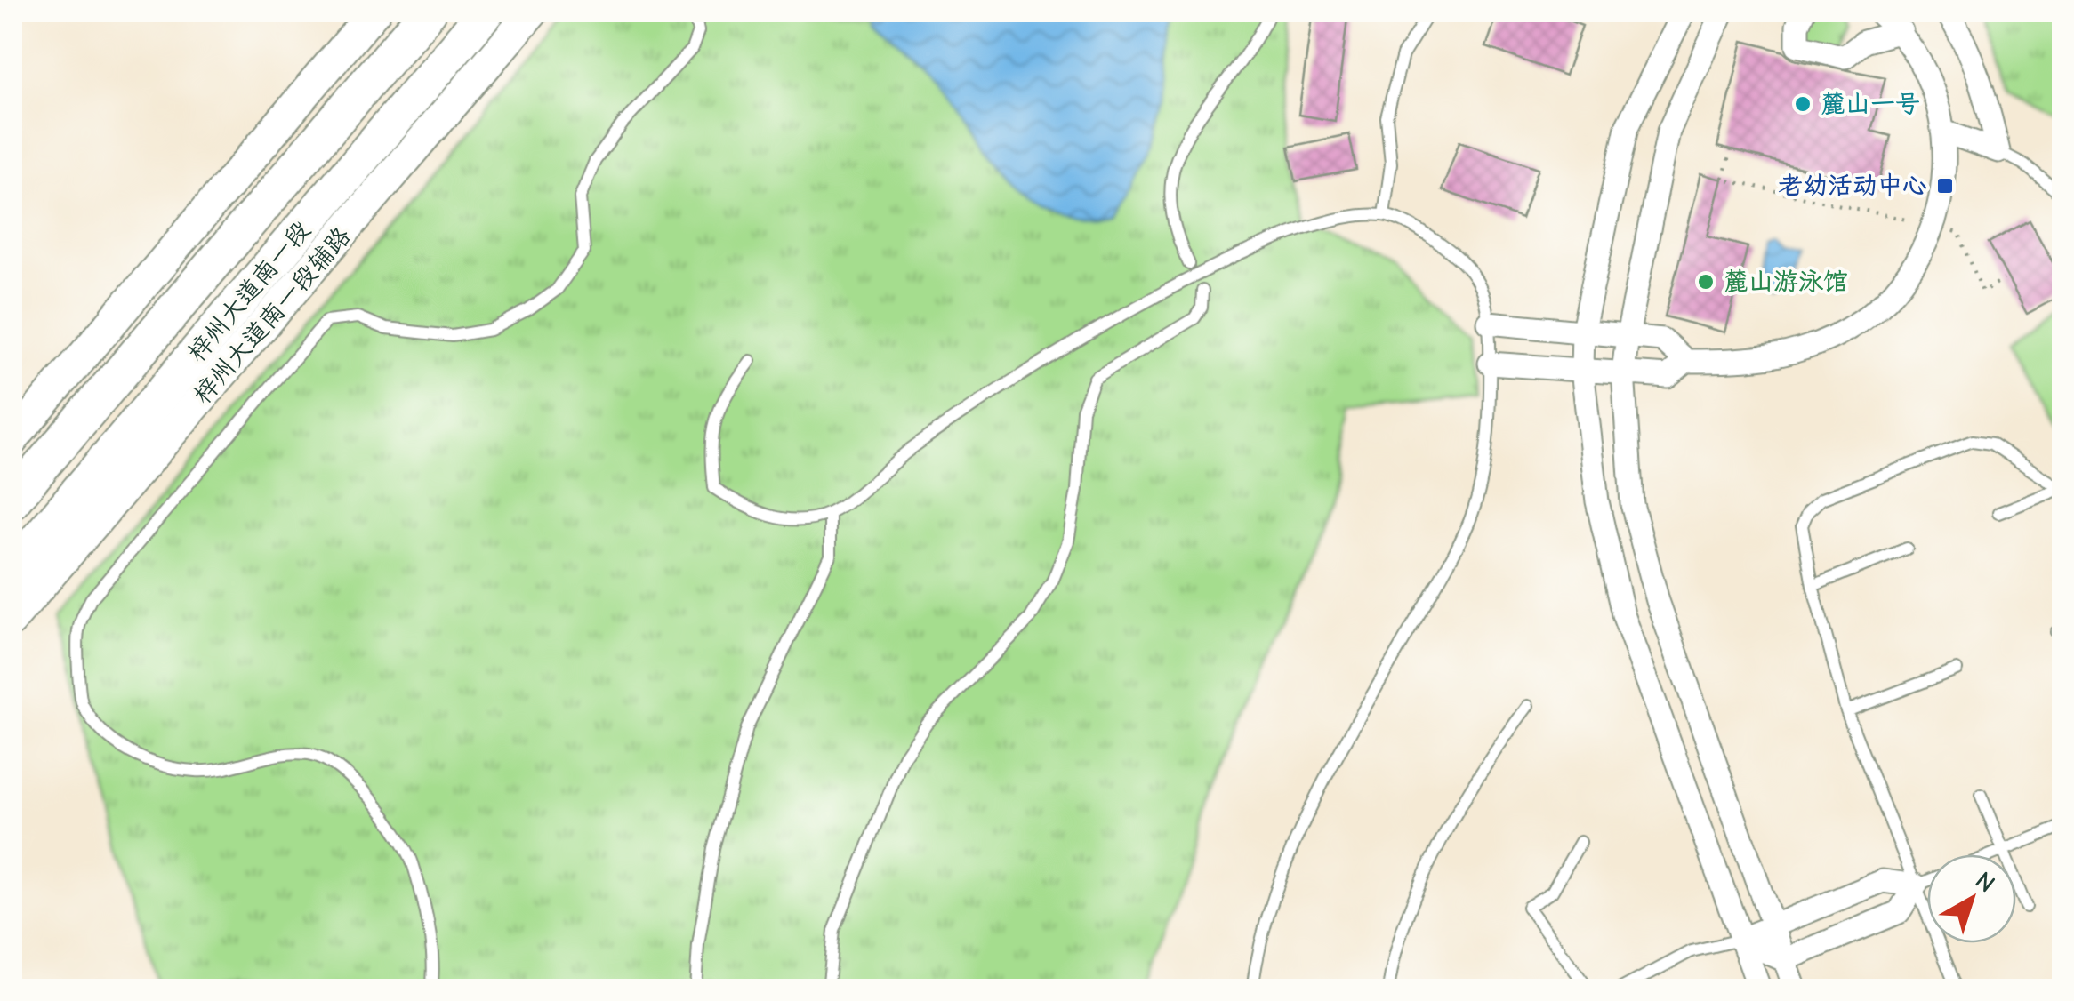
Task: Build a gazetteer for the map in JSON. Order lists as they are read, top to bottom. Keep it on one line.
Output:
{"streets":{"highway":["梓州大道南一段"],"main road":["梓州大道南一段辅路"]},"places":{"other":["麓山一号","麓山游泳馆"],"transit":["老幼活动中心"]},"north":"top right"}
